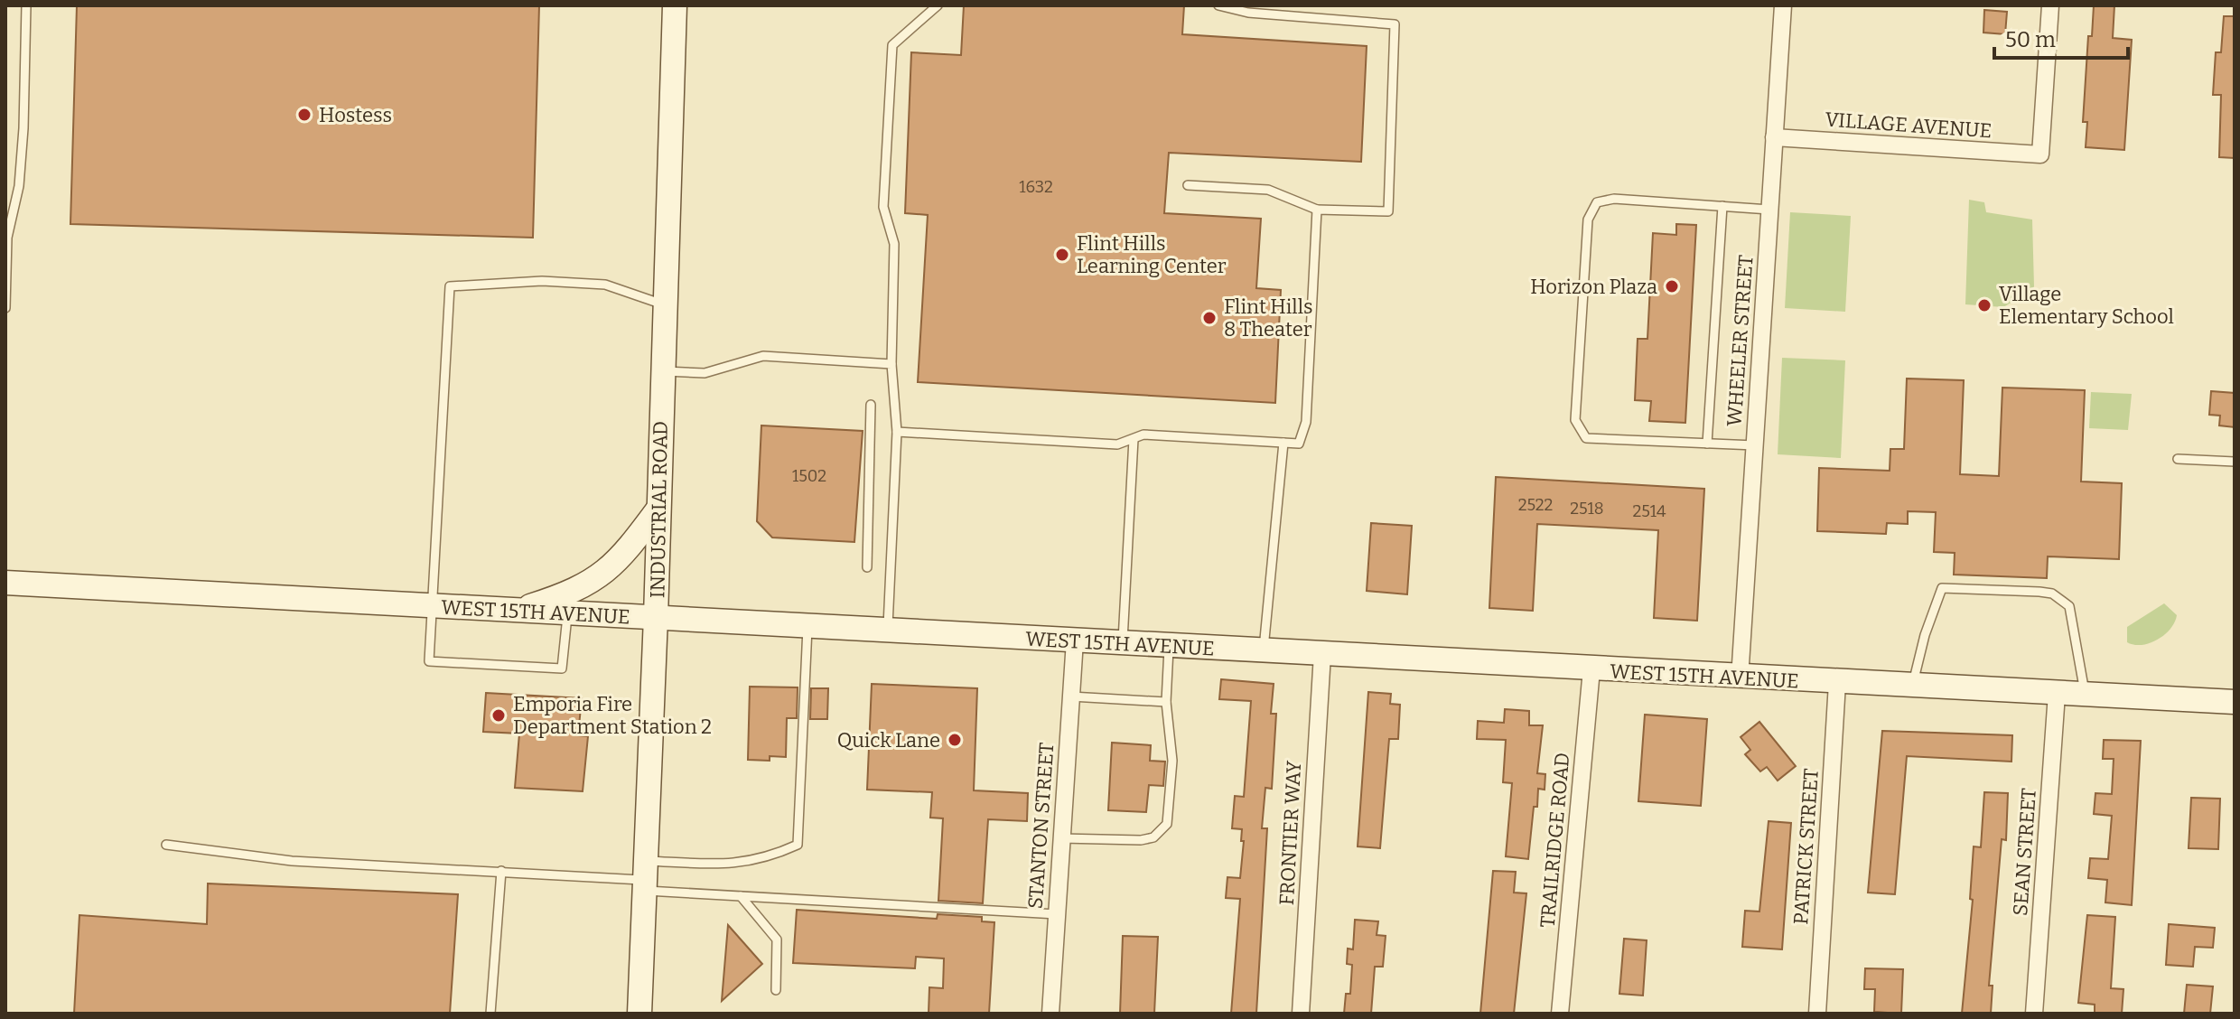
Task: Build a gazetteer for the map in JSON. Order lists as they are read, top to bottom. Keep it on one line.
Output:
{"streets":{"street":["VILLAGE AVENUE","WHEELER STREET","INDUSTRIAL ROAD","WEST 15TH AVENUE","STANTON STREET","FRONTIER WAY","TRAILRIDGE ROAD","PATRICK STREET","SEAN STREET"]},"crossings":[["VILLAGE AVENUE","WHEELER STREET"],["WHEELER STREET","WEST 15TH AVENUE"],["INDUSTRIAL ROAD","WEST 15TH AVENUE"],["WEST 15TH AVENUE","STANTON STREET"],["WEST 15TH AVENUE","FRONTIER WAY"],["WEST 15TH AVENUE","TRAILRIDGE ROAD"],["WEST 15TH AVENUE","PATRICK STREET"],["WEST 15TH AVENUE","SEAN STREET"]],"places":["Hostess","Flint Hills Learning Center","Horizon Plaza","Village Elementary School","Flint Hills 8 Theater","Emporia Fire Department Station 2","Quick Lane"],"house_numbers":["1632","1502","2522","2518","2514"],"scale_bar":"50 m"}
